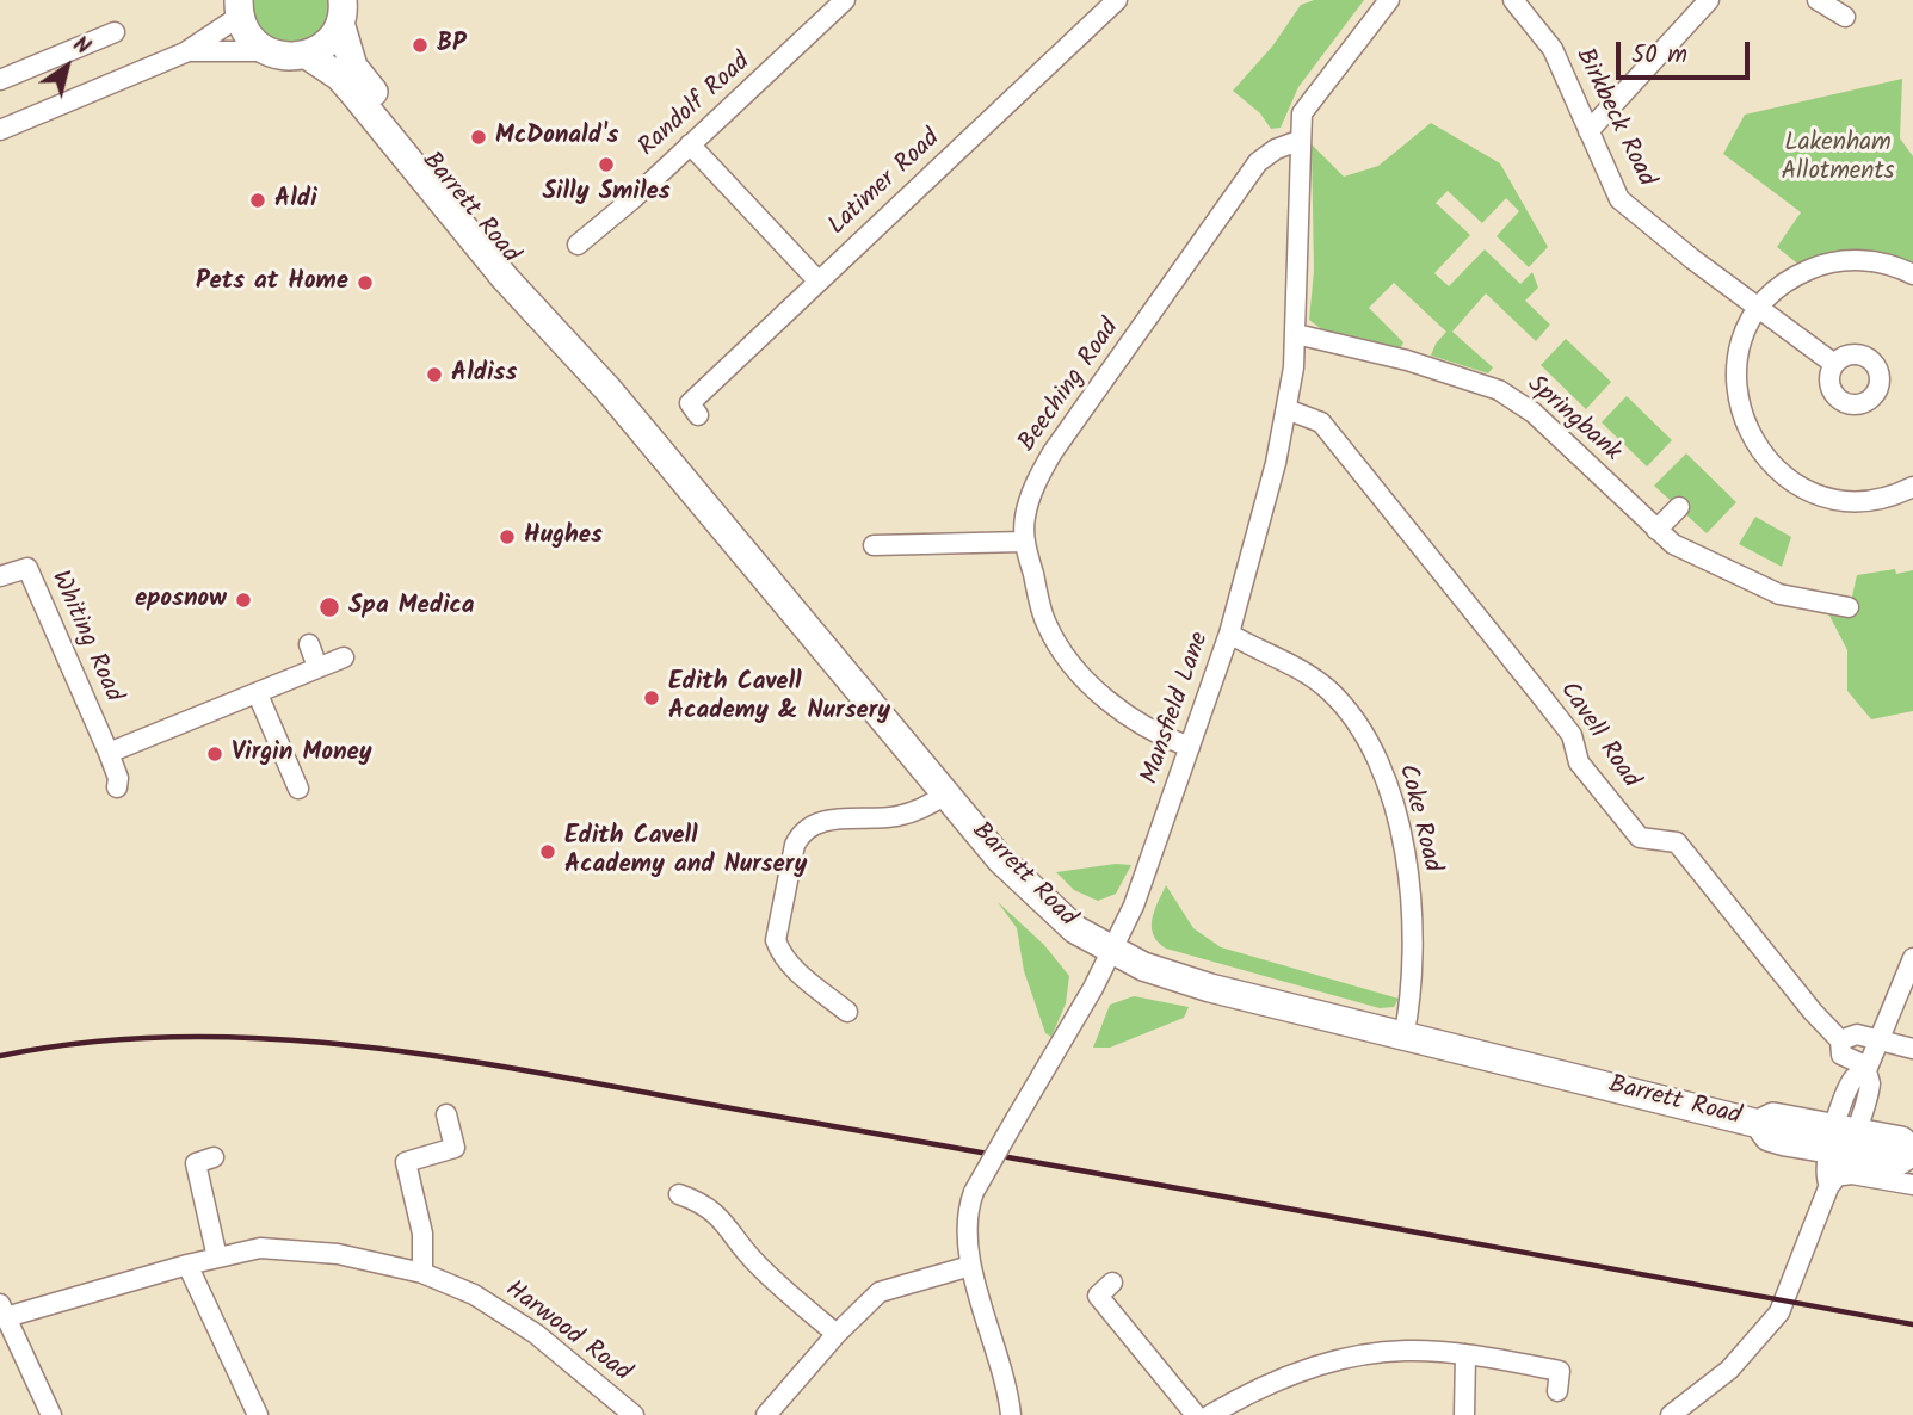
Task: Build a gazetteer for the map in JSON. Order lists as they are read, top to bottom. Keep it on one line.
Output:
{"streets":{"highway":["Barrett Road"],"street":["Randolf Road","Birkbeck Road","Latimer Road","Beeching Road","Springbank","Whiting Road","Mansfield Lane","Cavell Road","Coke Road","Harwood Road"]},"crossings":[["Barrett Road","Mansfield Lane"],["Barrett Road","Coke Road"],["Beeching Road","Mansfield Lane"],["Springbank","Mansfield Lane"],["Mansfield Lane","Cavell Road"],["Mansfield Lane","Coke Road"]],"parks":["Lakenham Allotments"],"places":["BP","McDonald's","Silly Smiles","Aldi","Pets at Home","Aldiss","Hughes","eposnow","Spa Medica","Edith Cavell Academy & Nursery","Virgin Money","Edith Cavell Academy and Nursery"],"scale_bar":"50 m","north":"top right"}
